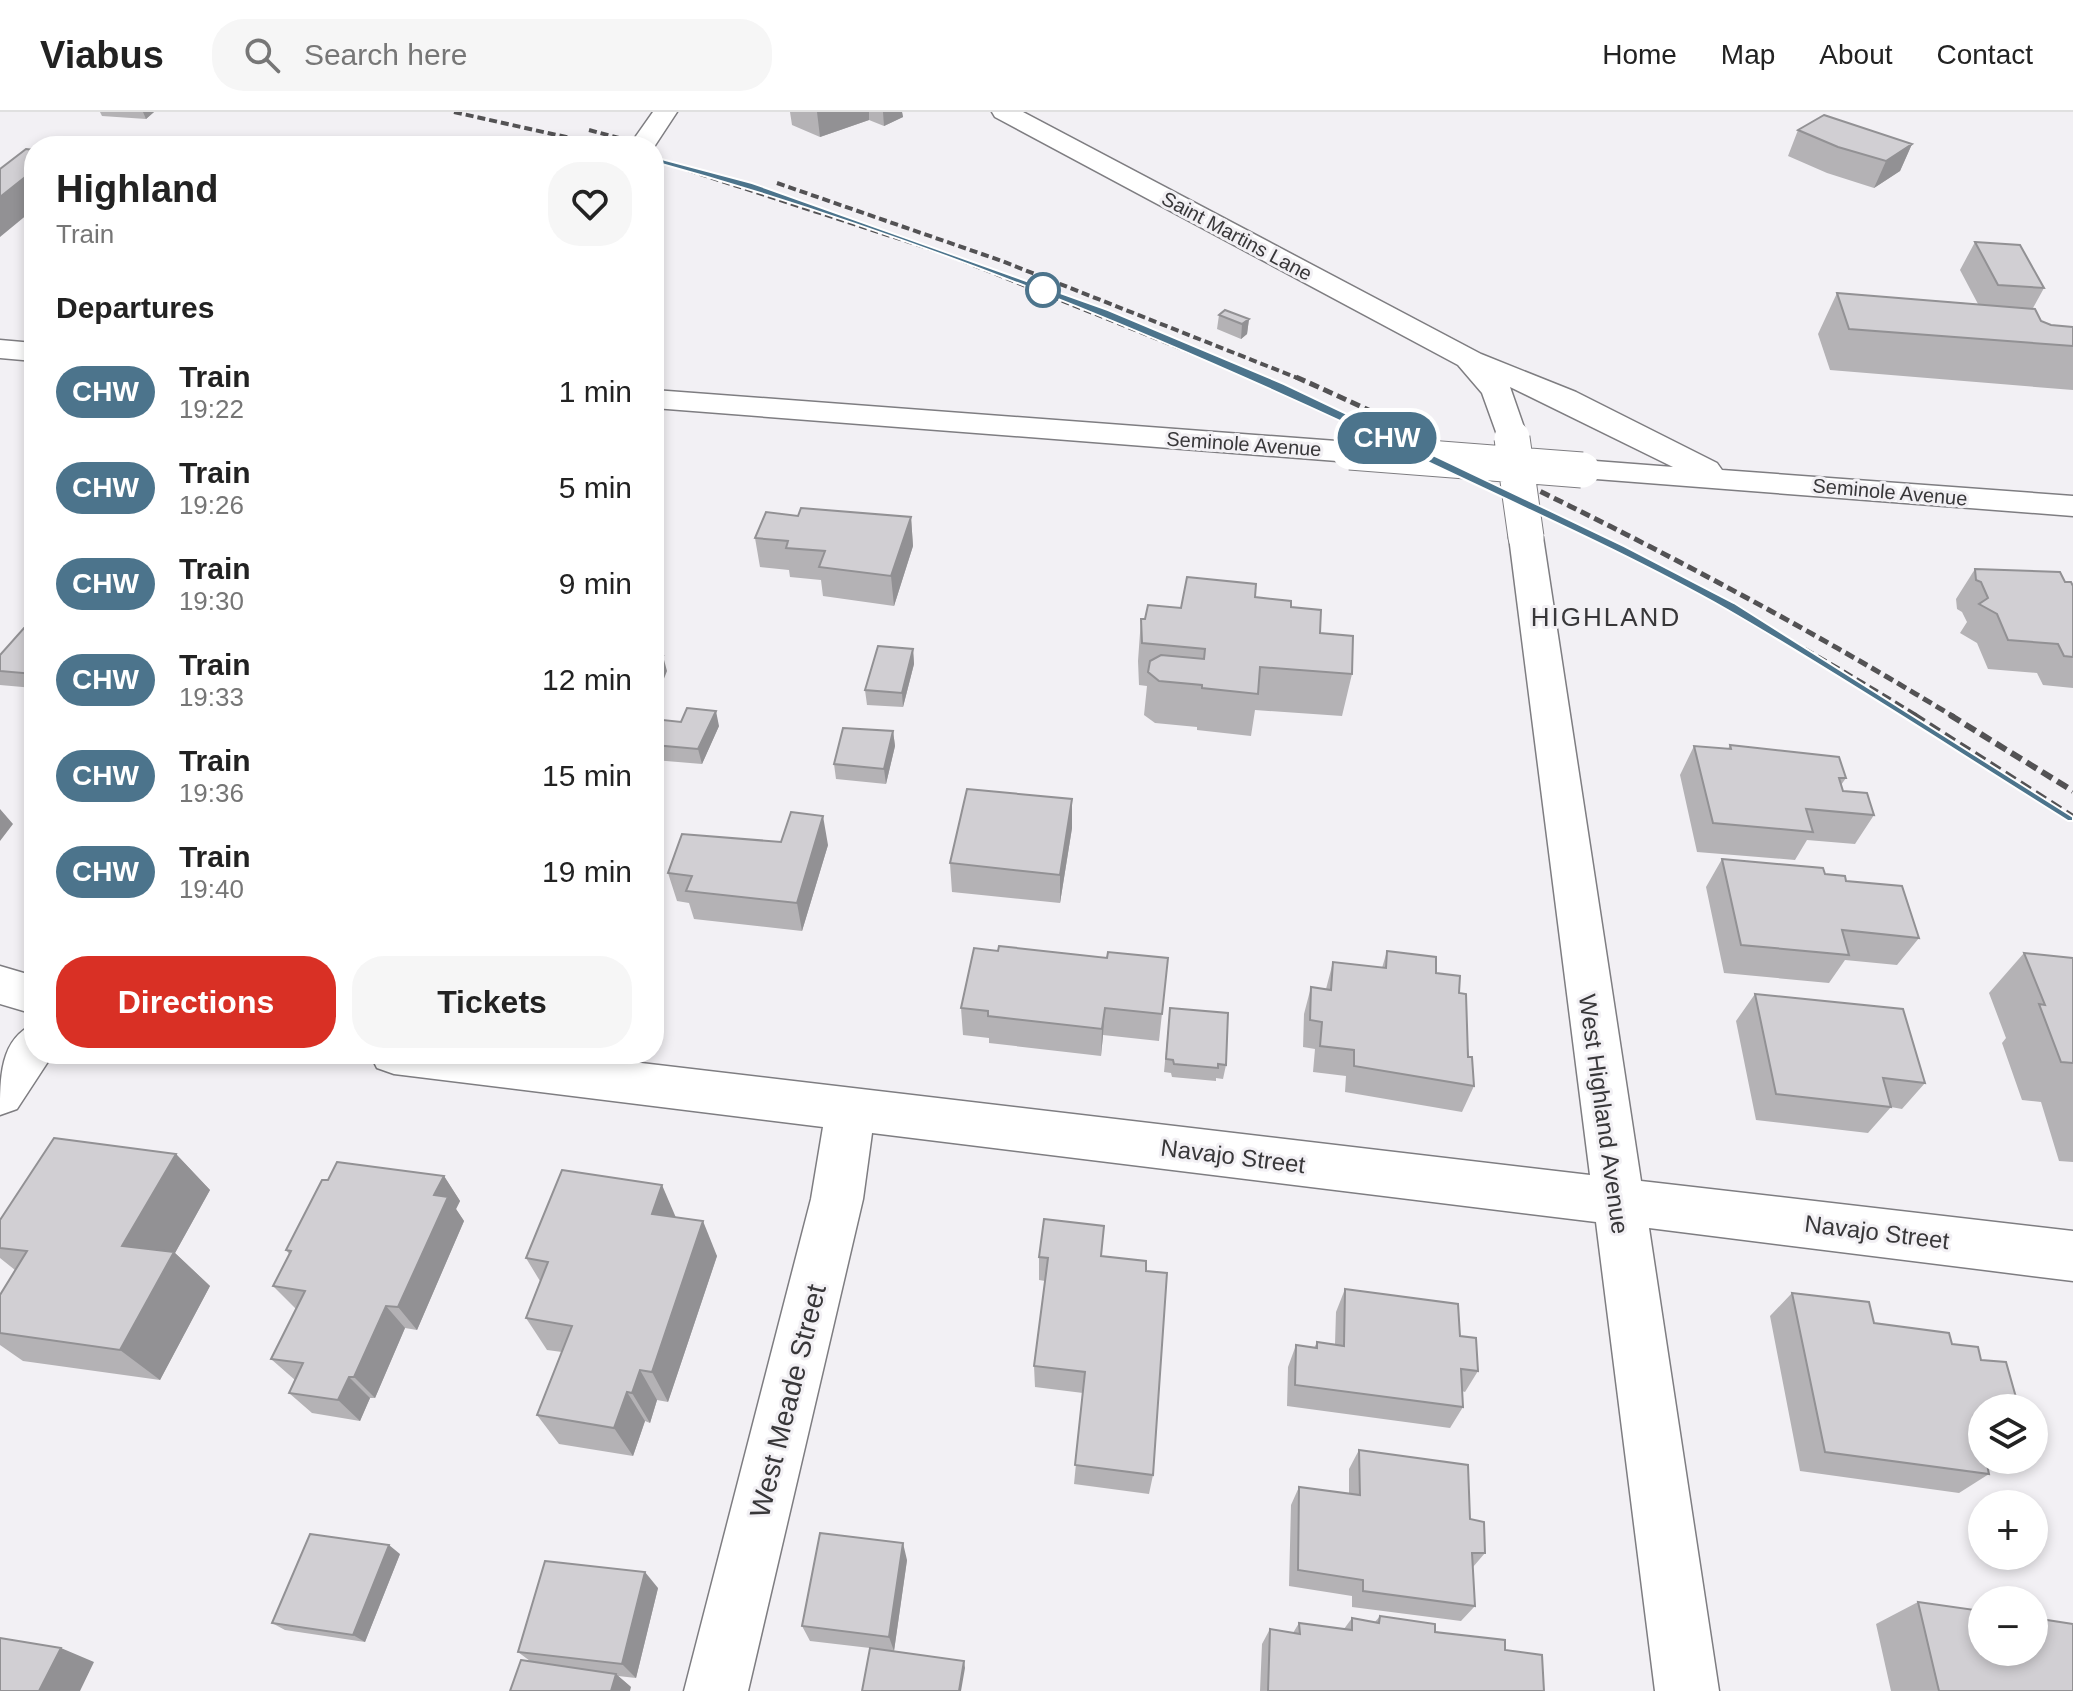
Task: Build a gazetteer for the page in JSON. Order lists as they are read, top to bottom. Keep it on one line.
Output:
{"streets":{"street":["Saint Martins Lane","Seminole Avenue","West Highland Avenue","Navajo Street","West Meade Street"]},"crossings":[["Saint Martins Lane","Seminole Avenue"],["Saint Martins Lane","West Highland Avenue"],["West Highland Avenue","Navajo Street"],["Navajo Street","West Meade Street"]],"districts":["HIGHLAND"],"page":{"header":"Viabus","search":"Search here","nav":["Home","Map","About","Contact"],"on_map":"CHW","heading":[["Highland","Train"],"Departures"],"list":[{"mark":"CHW","name":"Train","note":"19:22","value":"1 min"},{"mark":"CHW","name":"Train","note":"19:26","value":"5 min"},{"mark":"CHW","name":"Train","note":"19:30","value":"9 min"},{"mark":"CHW","name":"Train","note":"19:33","value":"12 min"},{"mark":"CHW","name":"Train","note":"19:36","value":"15 min"},{"mark":"CHW","name":"Train","note":"19:40","value":"19 min"}],"buttons":["Directions","Tickets"],"map_buttons":["+","−"]}}
